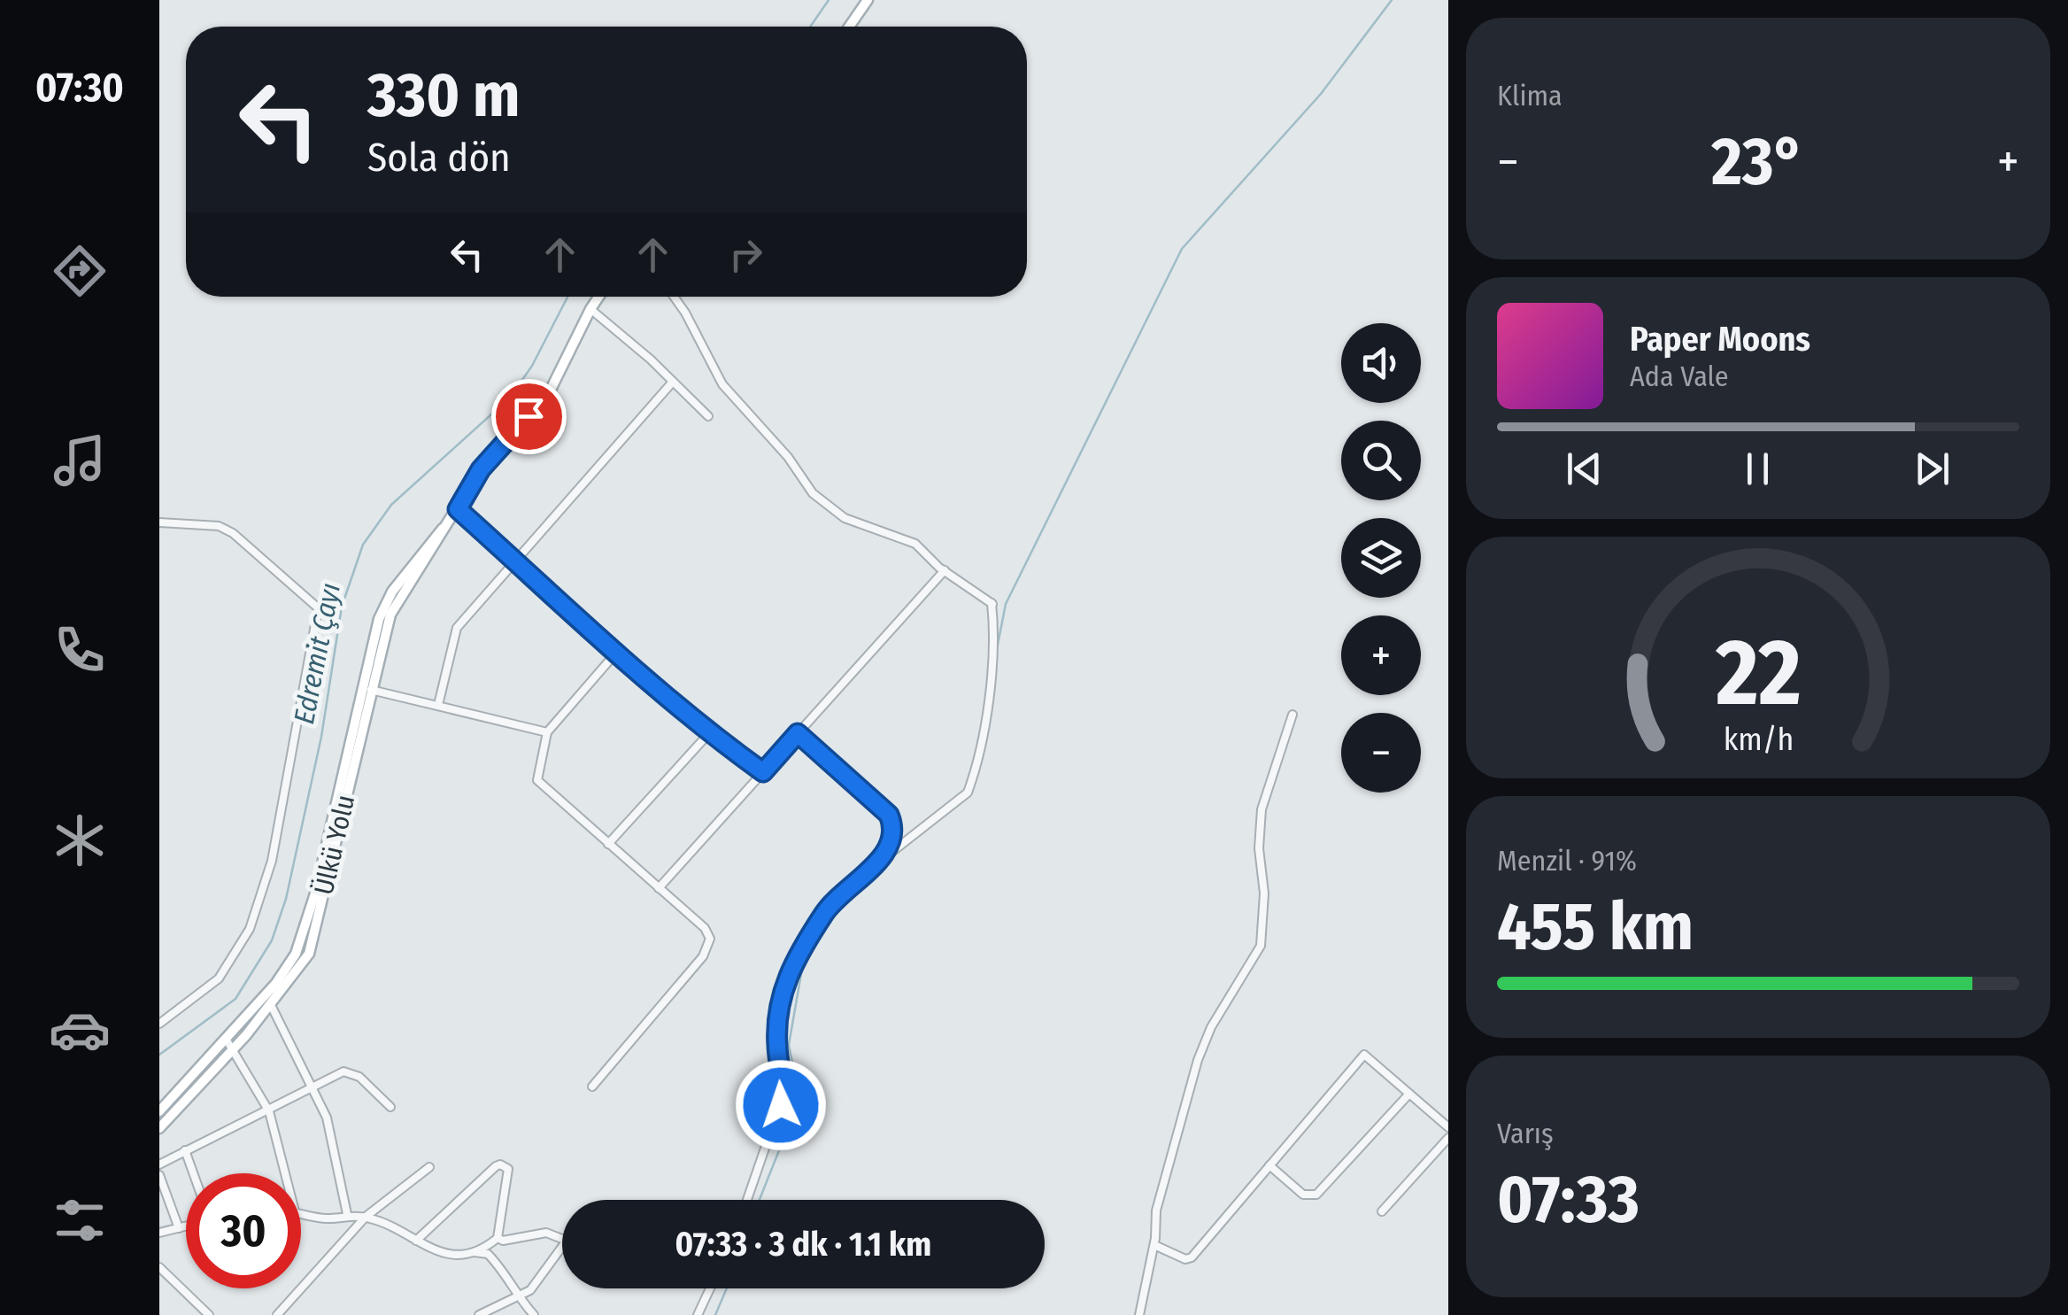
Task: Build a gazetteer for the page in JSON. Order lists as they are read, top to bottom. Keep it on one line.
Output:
{"streets":{"main road":["Ülkü Yolu"]},"water":["Edremit Çayı"],"page":{"tabs":"07:30","tile":["Klima",["Menzil · 91%","455 km"],["Varış","07:33"]],"turn":["330 m","Sola dön"],"heat":["−","23°","+"],"song":["Paper Moons","Ada Vale"],"map_buttons":["+","−"],"limit":"30","trip":"07:33 · 3 dk · 1.1 km","gauge":["22","km/h"]}}
